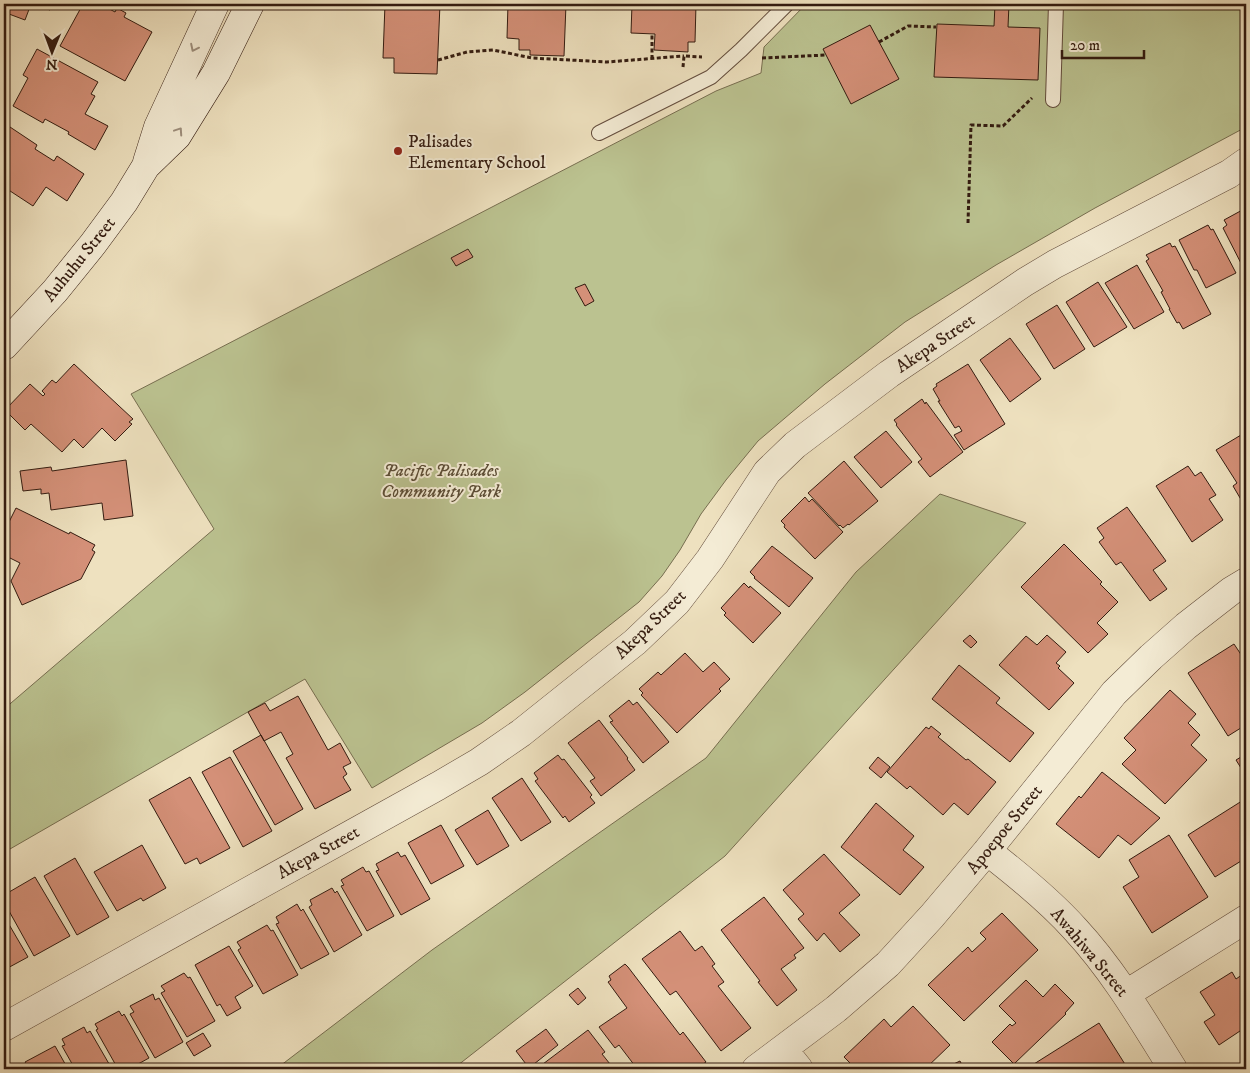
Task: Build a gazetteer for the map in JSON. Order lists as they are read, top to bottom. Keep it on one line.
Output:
{"streets":{"street":["Auhuhu Street","Akepa Street","Apoepoe Street","Awahiwa Street"]},"crossings":[["Apoepoe Street","Awahiwa Street"]],"parks":["Pacific Palisades Community Park"],"places":["Palisades Elementary School"],"scale_bar":"20 m","north":"bottom"}
